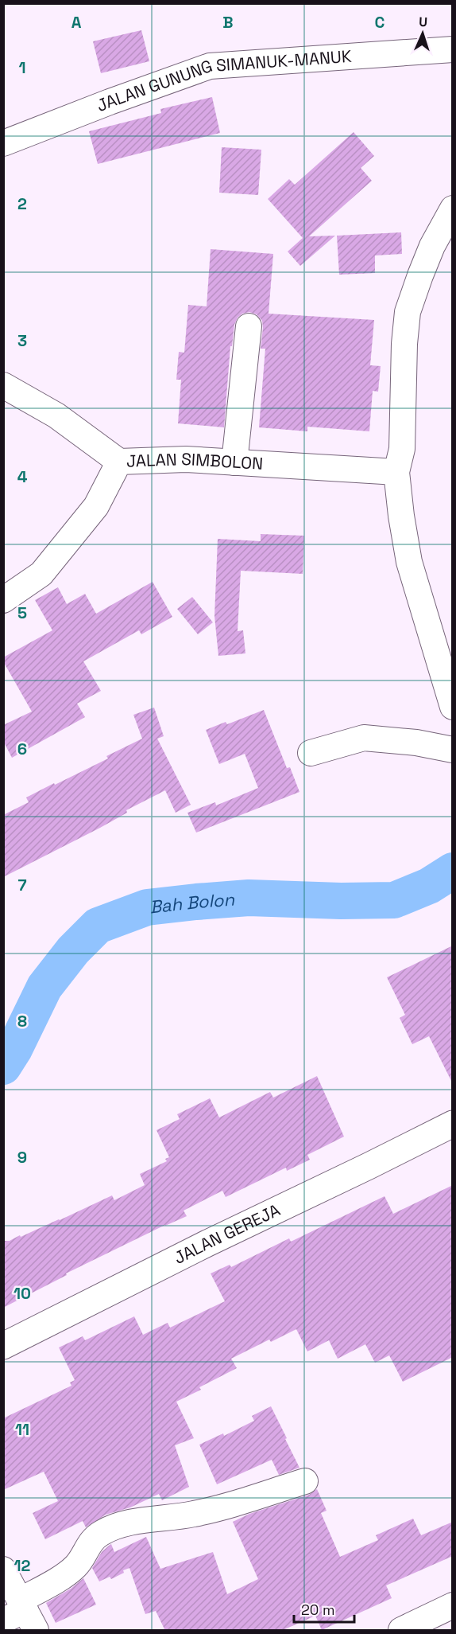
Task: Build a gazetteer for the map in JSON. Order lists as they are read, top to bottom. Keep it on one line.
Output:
{"streets":{"main road":["JALAN GEREJA"],"street":["JALAN GUNUNG SIMANUK-MANUK","JALAN SIMBOLON"]},"water":["Bah Bolon"],"scale_bar":"20 m","north":"top","grid":{"columns":["A","B","C"],"rows":["1","2","3","4","5","6","7","8","9","10","11","12"]}}
